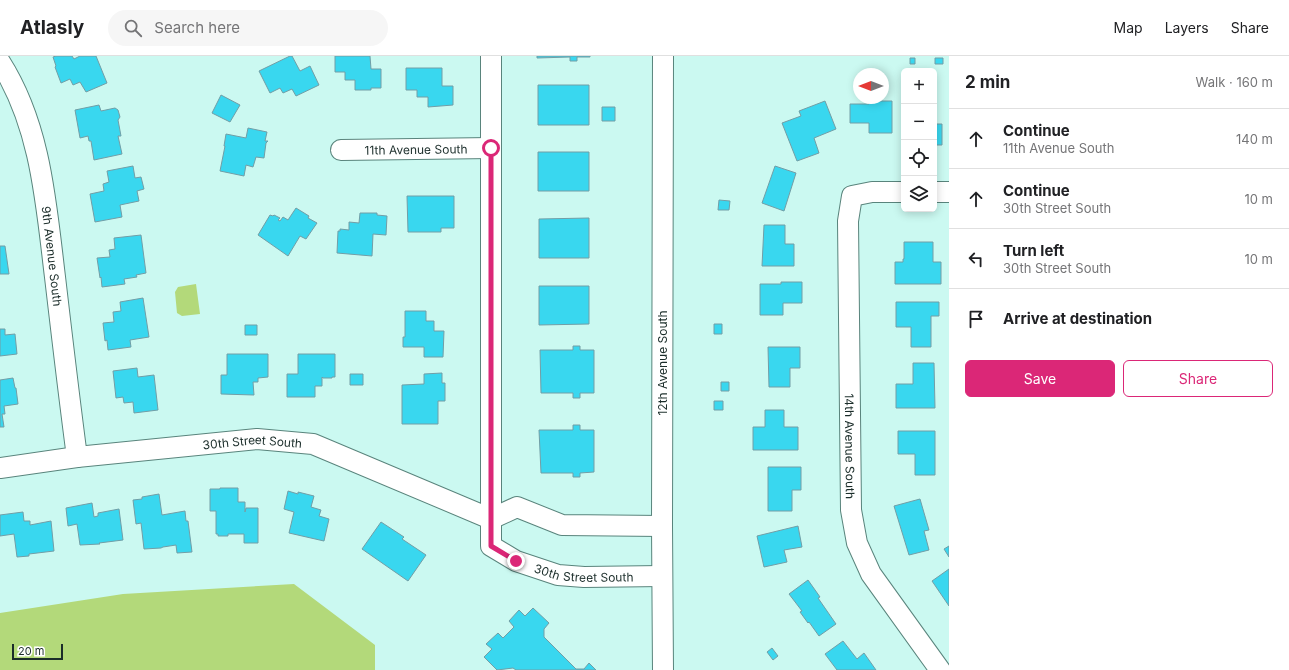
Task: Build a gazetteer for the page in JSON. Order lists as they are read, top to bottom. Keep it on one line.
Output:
{"streets":{"street":["11th Avenue South","9th Avenue South","12th Avenue South","30th Street South","14th Avenue South"]},"crossings":[["9th Avenue South","30th Street South"],["12th Avenue South","30th Street South"]],"scale_bar":"20 m","north":"left","page":{"header":"Atlasly","search":"Search here","nav":["Map","Layers","Share"],"heading":["2 min","Walk · 160 m"],"map_buttons":["+","−"],"list":[["Continue","11th Avenue South","140 m"],["Continue","30th Street South","10 m"],["Turn left","30th Street South","10 m"],"Arrive at destination"],"buttons":["Save","Share"],"scale":"20 m"}}
